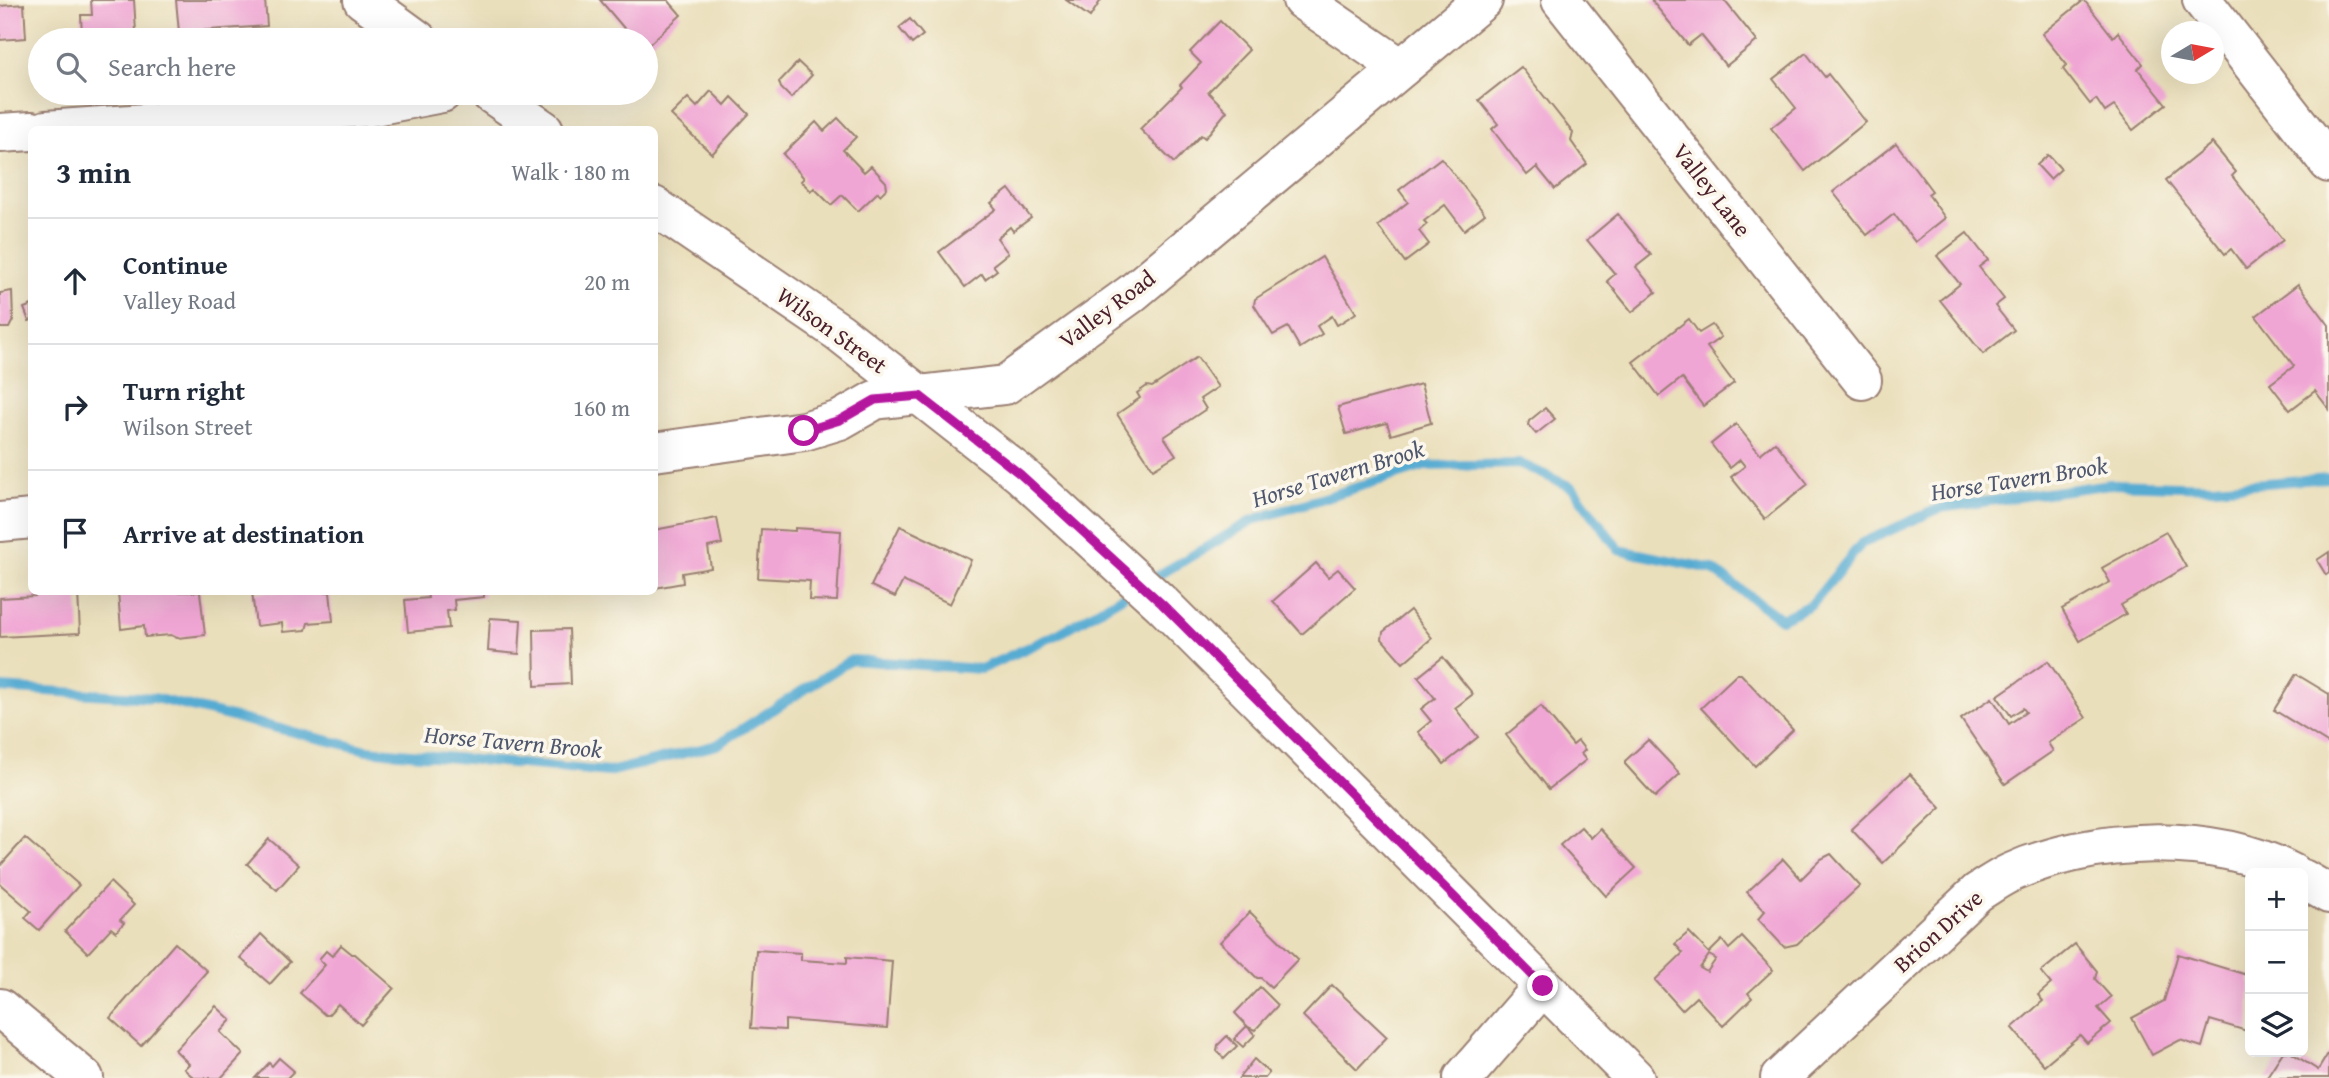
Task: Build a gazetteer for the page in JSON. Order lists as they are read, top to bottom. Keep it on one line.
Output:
{"streets":{"street":["Valley Lane","Valley Road","Wilson Street","Brion Drive"]},"crossings":[["Valley Road","Wilson Street"]],"water":["Horse Tavern Brook"],"north":"right","page":{"search":"Search here","heading":["3 min","Walk · 180 m"],"list":[["Continue","Valley Road","20 m"],["Turn right","Wilson Street","160 m"],"Arrive at destination"],"map_buttons":["+","−"]}}
